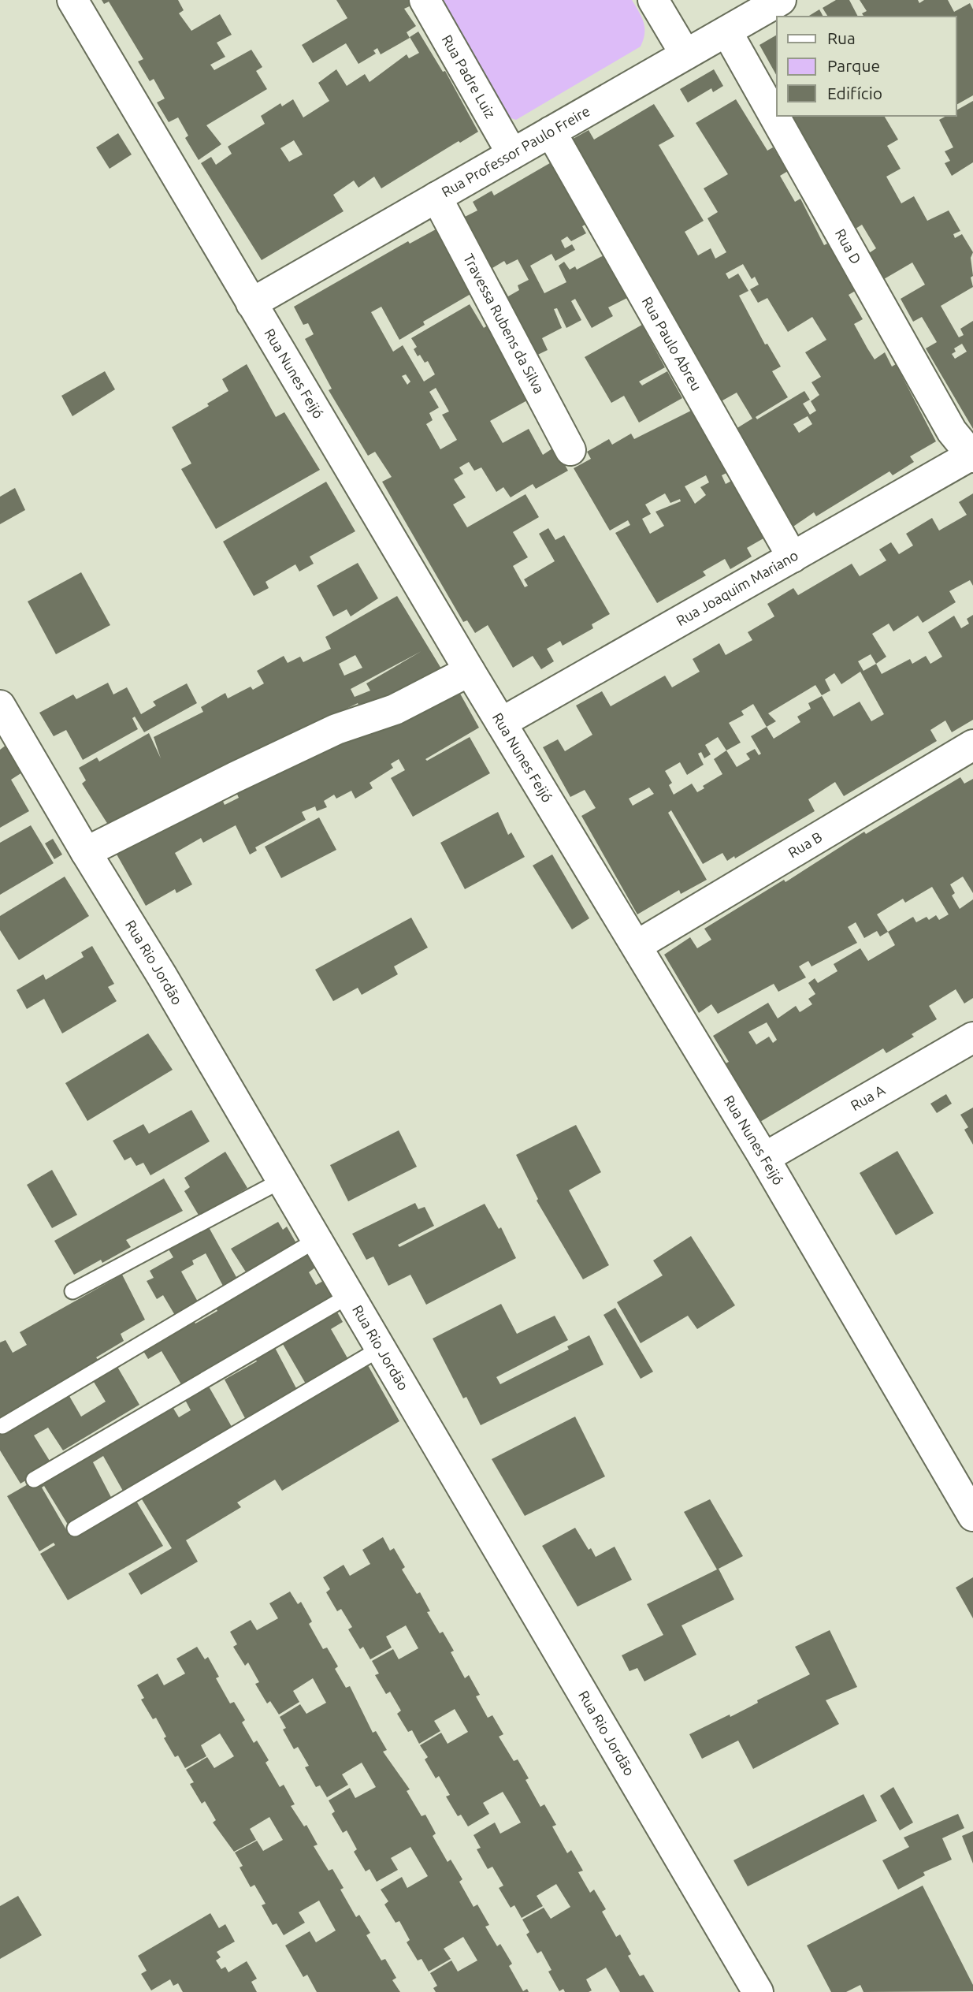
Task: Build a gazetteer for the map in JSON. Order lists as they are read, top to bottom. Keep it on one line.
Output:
{"streets":{"street":["Rua Padre Luiz","Rua Professor Paulo Freire","Rua D","Travessa Rubens da Silva","Rua Paulo Abreu","Rua Nunes Feijó","Rua Joaquim Mariano","Rua B","Rua Rio Jordão","Rua A"]},"crossings":[["Rua Padre Luiz","Rua Professor Paulo Freire"],["Rua Professor Paulo Freire","Rua D"],["Rua Professor Paulo Freire","Travessa Rubens da Silva"],["Rua Professor Paulo Freire","Rua Paulo Abreu"],["Rua Professor Paulo Freire","Rua Nunes Feijó"],["Rua D","Rua Joaquim Mariano"],["Rua Paulo Abreu","Rua Joaquim Mariano"],["Rua Nunes Feijó","Rua Joaquim Mariano"],["Rua Nunes Feijó","Rua B"],["Rua Nunes Feijó","Rua A"]],"legend":["Rua","Parque","Edifício"]}
